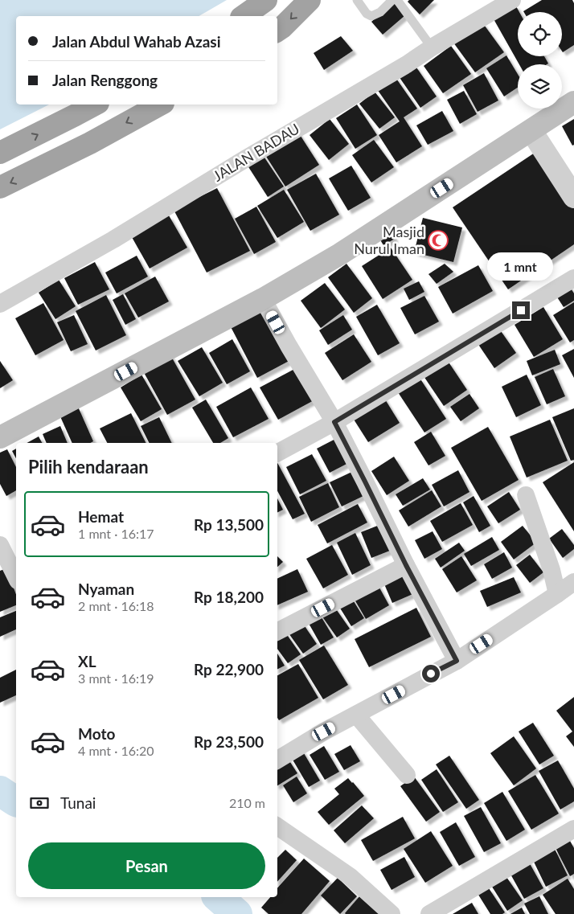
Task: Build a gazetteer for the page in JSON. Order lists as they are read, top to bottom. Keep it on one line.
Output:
{"streets":{"street":["JALAN BADAU"]},"places":{"mosque":["Masjid Nurul Iman"]},"page":{"banner":["Jalan Abdul Wahab Azasi","Jalan Renggong"],"bubble":"1 mnt","heading":"Pilih kendaraan","list":[{"name":"Hemat","note":"1 mnt · 16:17","value":"Rp 13,500"},{"name":"Nyaman","note":"2 mnt · 16:18","value":"Rp 18,200"},{"name":"XL","note":"3 mnt · 16:19","value":"Rp 22,900"},{"name":"Moto","note":"4 mnt · 16:20","value":"Rp 23,500"}],"pay":["Tunai","210 m"],"buttons":"Pesan"}}
